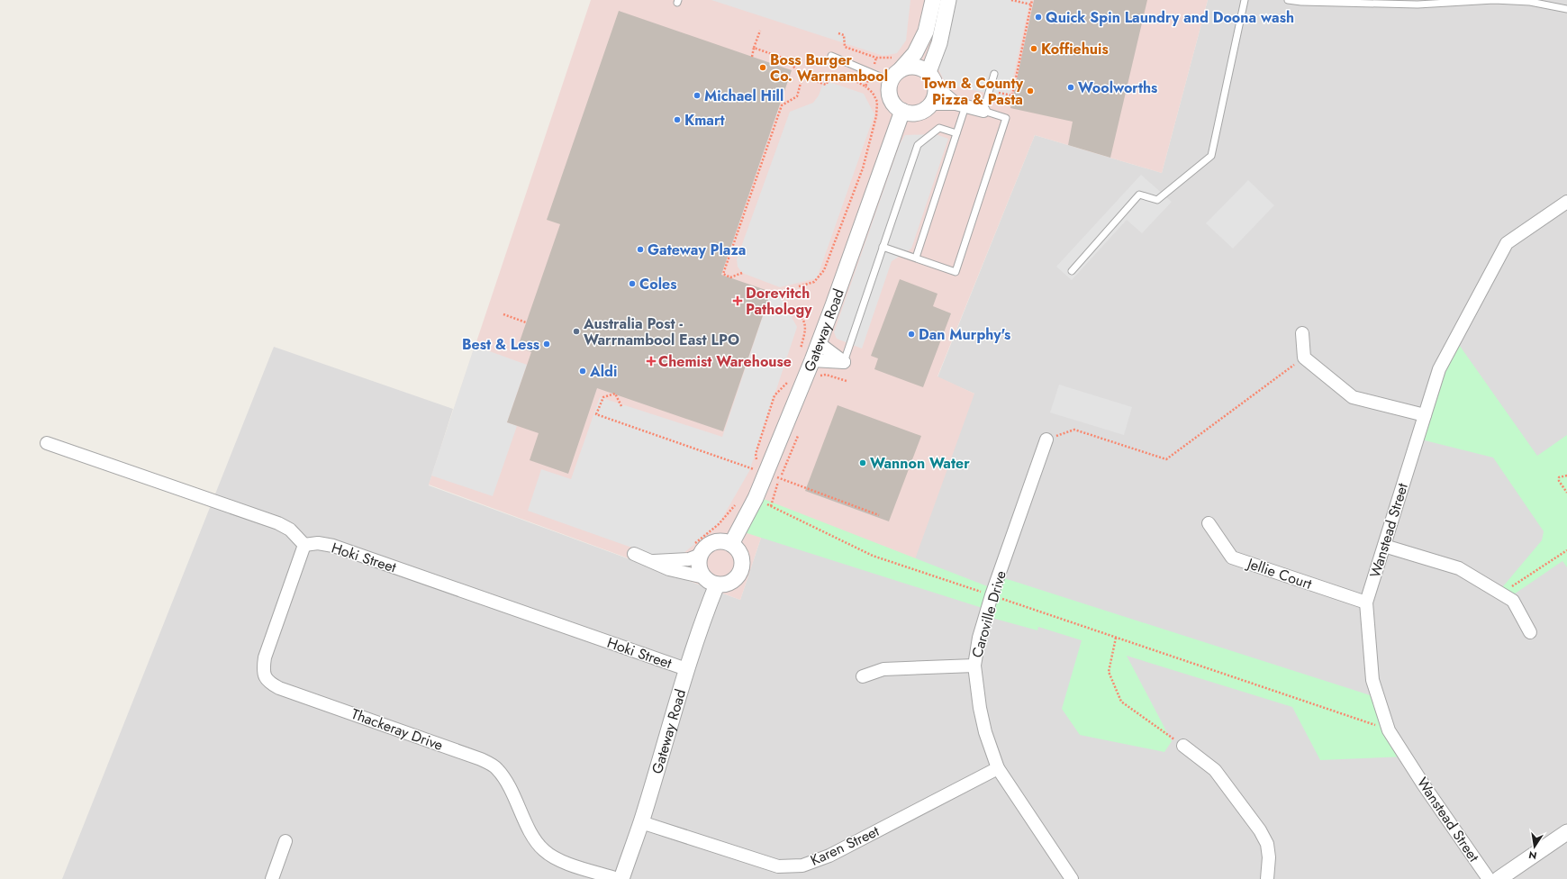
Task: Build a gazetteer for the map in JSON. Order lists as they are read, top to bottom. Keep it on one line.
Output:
{"streets":{"street":["Gateway Road","Wanstead Street","Hoki Street","Jellie Court","Caroville Drive","Thackeray Drive","Karen Street"]},"crossings":[["Gateway Road","Hoki Street"],["Gateway Road","Karen Street"],["Wanstead Street","Jellie Court"],["Hoki Street","Thackeray Drive"],["Caroville Drive","Karen Street"]],"places":{"other":["Quick Spin Laundry and Doona wash","Koffiehuis","Boss Burger Co. Warrnambool","Woolworths","Town & County Pizza & Pasta","Michael Hill","Kmart","Gateway Plaza","Coles","Australia Post - Warrnambool East LPO","Dan Murphy's","Best & Less","Aldi","Wannon Water"],"health":["Dorevitch Pathology","Chemist Warehouse"]},"north":"bottom"}
